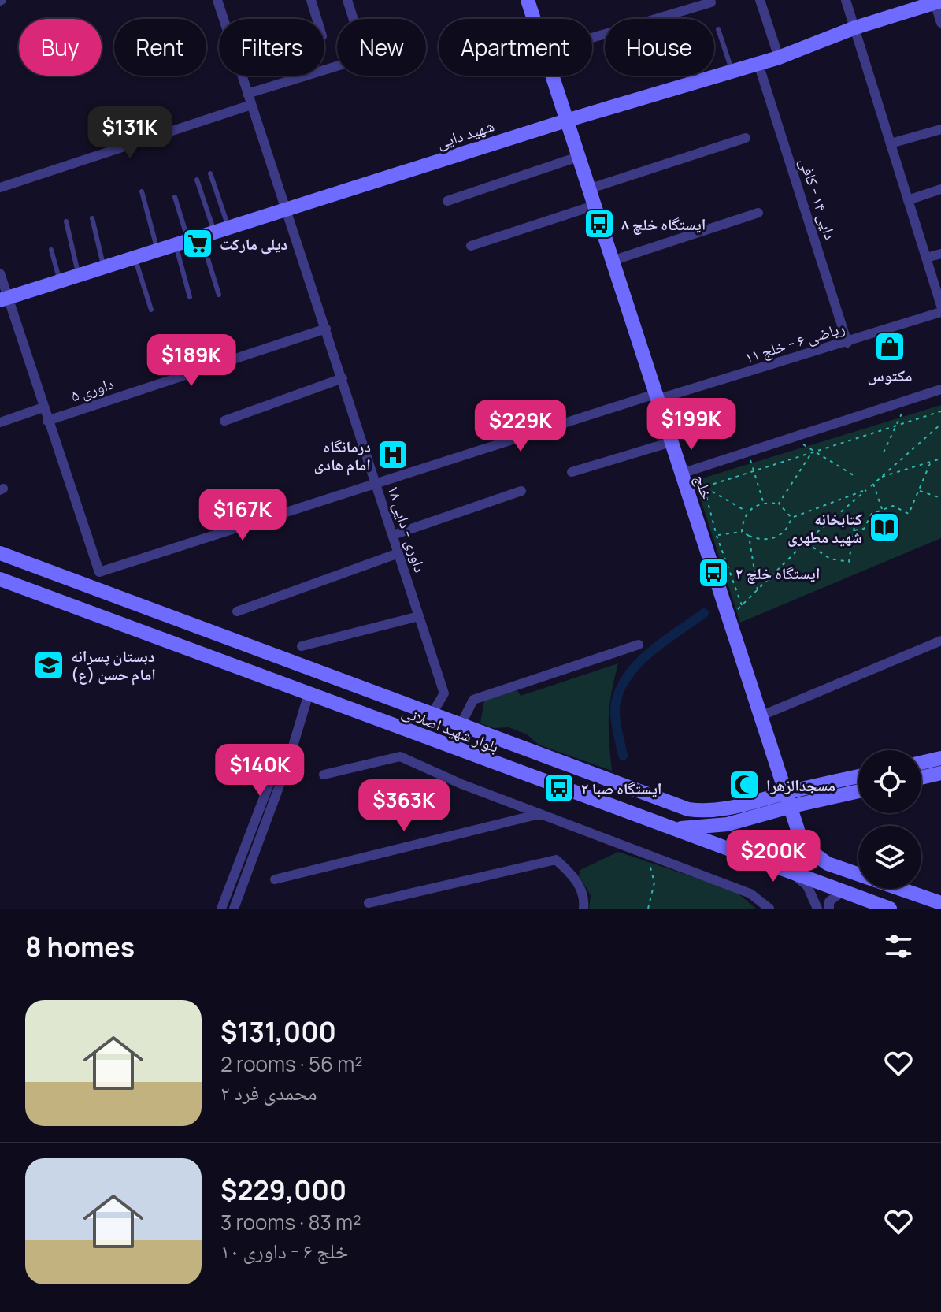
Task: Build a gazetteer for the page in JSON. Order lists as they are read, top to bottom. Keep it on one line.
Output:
{"streets":{"main road":["شهید دایی","خلج","بلوار شهید اصلانی"],"street":["دایی ۱۴ - کافی","ریاضی ۶ - خلج ۱۱","داوری ۵","داوری - دایی ۱۸"]},"crossings":[["شهید دایی","دایی ۱۴ - کافی"],["شهید دایی","خلج"],["شهید دایی","داوری - دایی ۱۸"],["دایی ۱۴ - کافی","ریاضی ۶ - خلج ۱۱"],["ریاضی ۶ - خلج ۱۱","داوری ۵"],["ریاضی ۶ - خلج ۱۱","خلج"],["ریاضی ۶ - خلج ۱۱","داوری - دایی ۱۸"],["داوری ۵","داوری - دایی ۱۸"],["خلج","بلوار شهید اصلانی"],["داوری - دایی ۱۸","بلوار شهید اصلانی"]],"places":{"bus stop":["ایستگاه خلچ ۸","ایستگاه خلچ ۲","ایستگاه صبا ۲"],"supermarket":["دیلی مارکت"],"shop":["مکتوس"],"hospital":["درمانگاه امام هادی"],"library":["کتابخانه شهید مطهری"],"school or university":["دبستان پسرانه امام حسن (ع)"],"mosque":["مسجدالزهرا"]},"page":{"chip":["Buy","Rent","Filters","New","Apartment","House"],"price":["$131K","$189K","$199K","$229K","$167K","$140K","$363K","$200K"],"heading":"8 homes","list":[{"name":"$131,000","note":"2 rooms · 56 m² · محمدی فرد ۲"},{"name":"$229,000","note":"3 rooms · 83 m² · خلج ۶ - داوری ۱۰"}]}}
